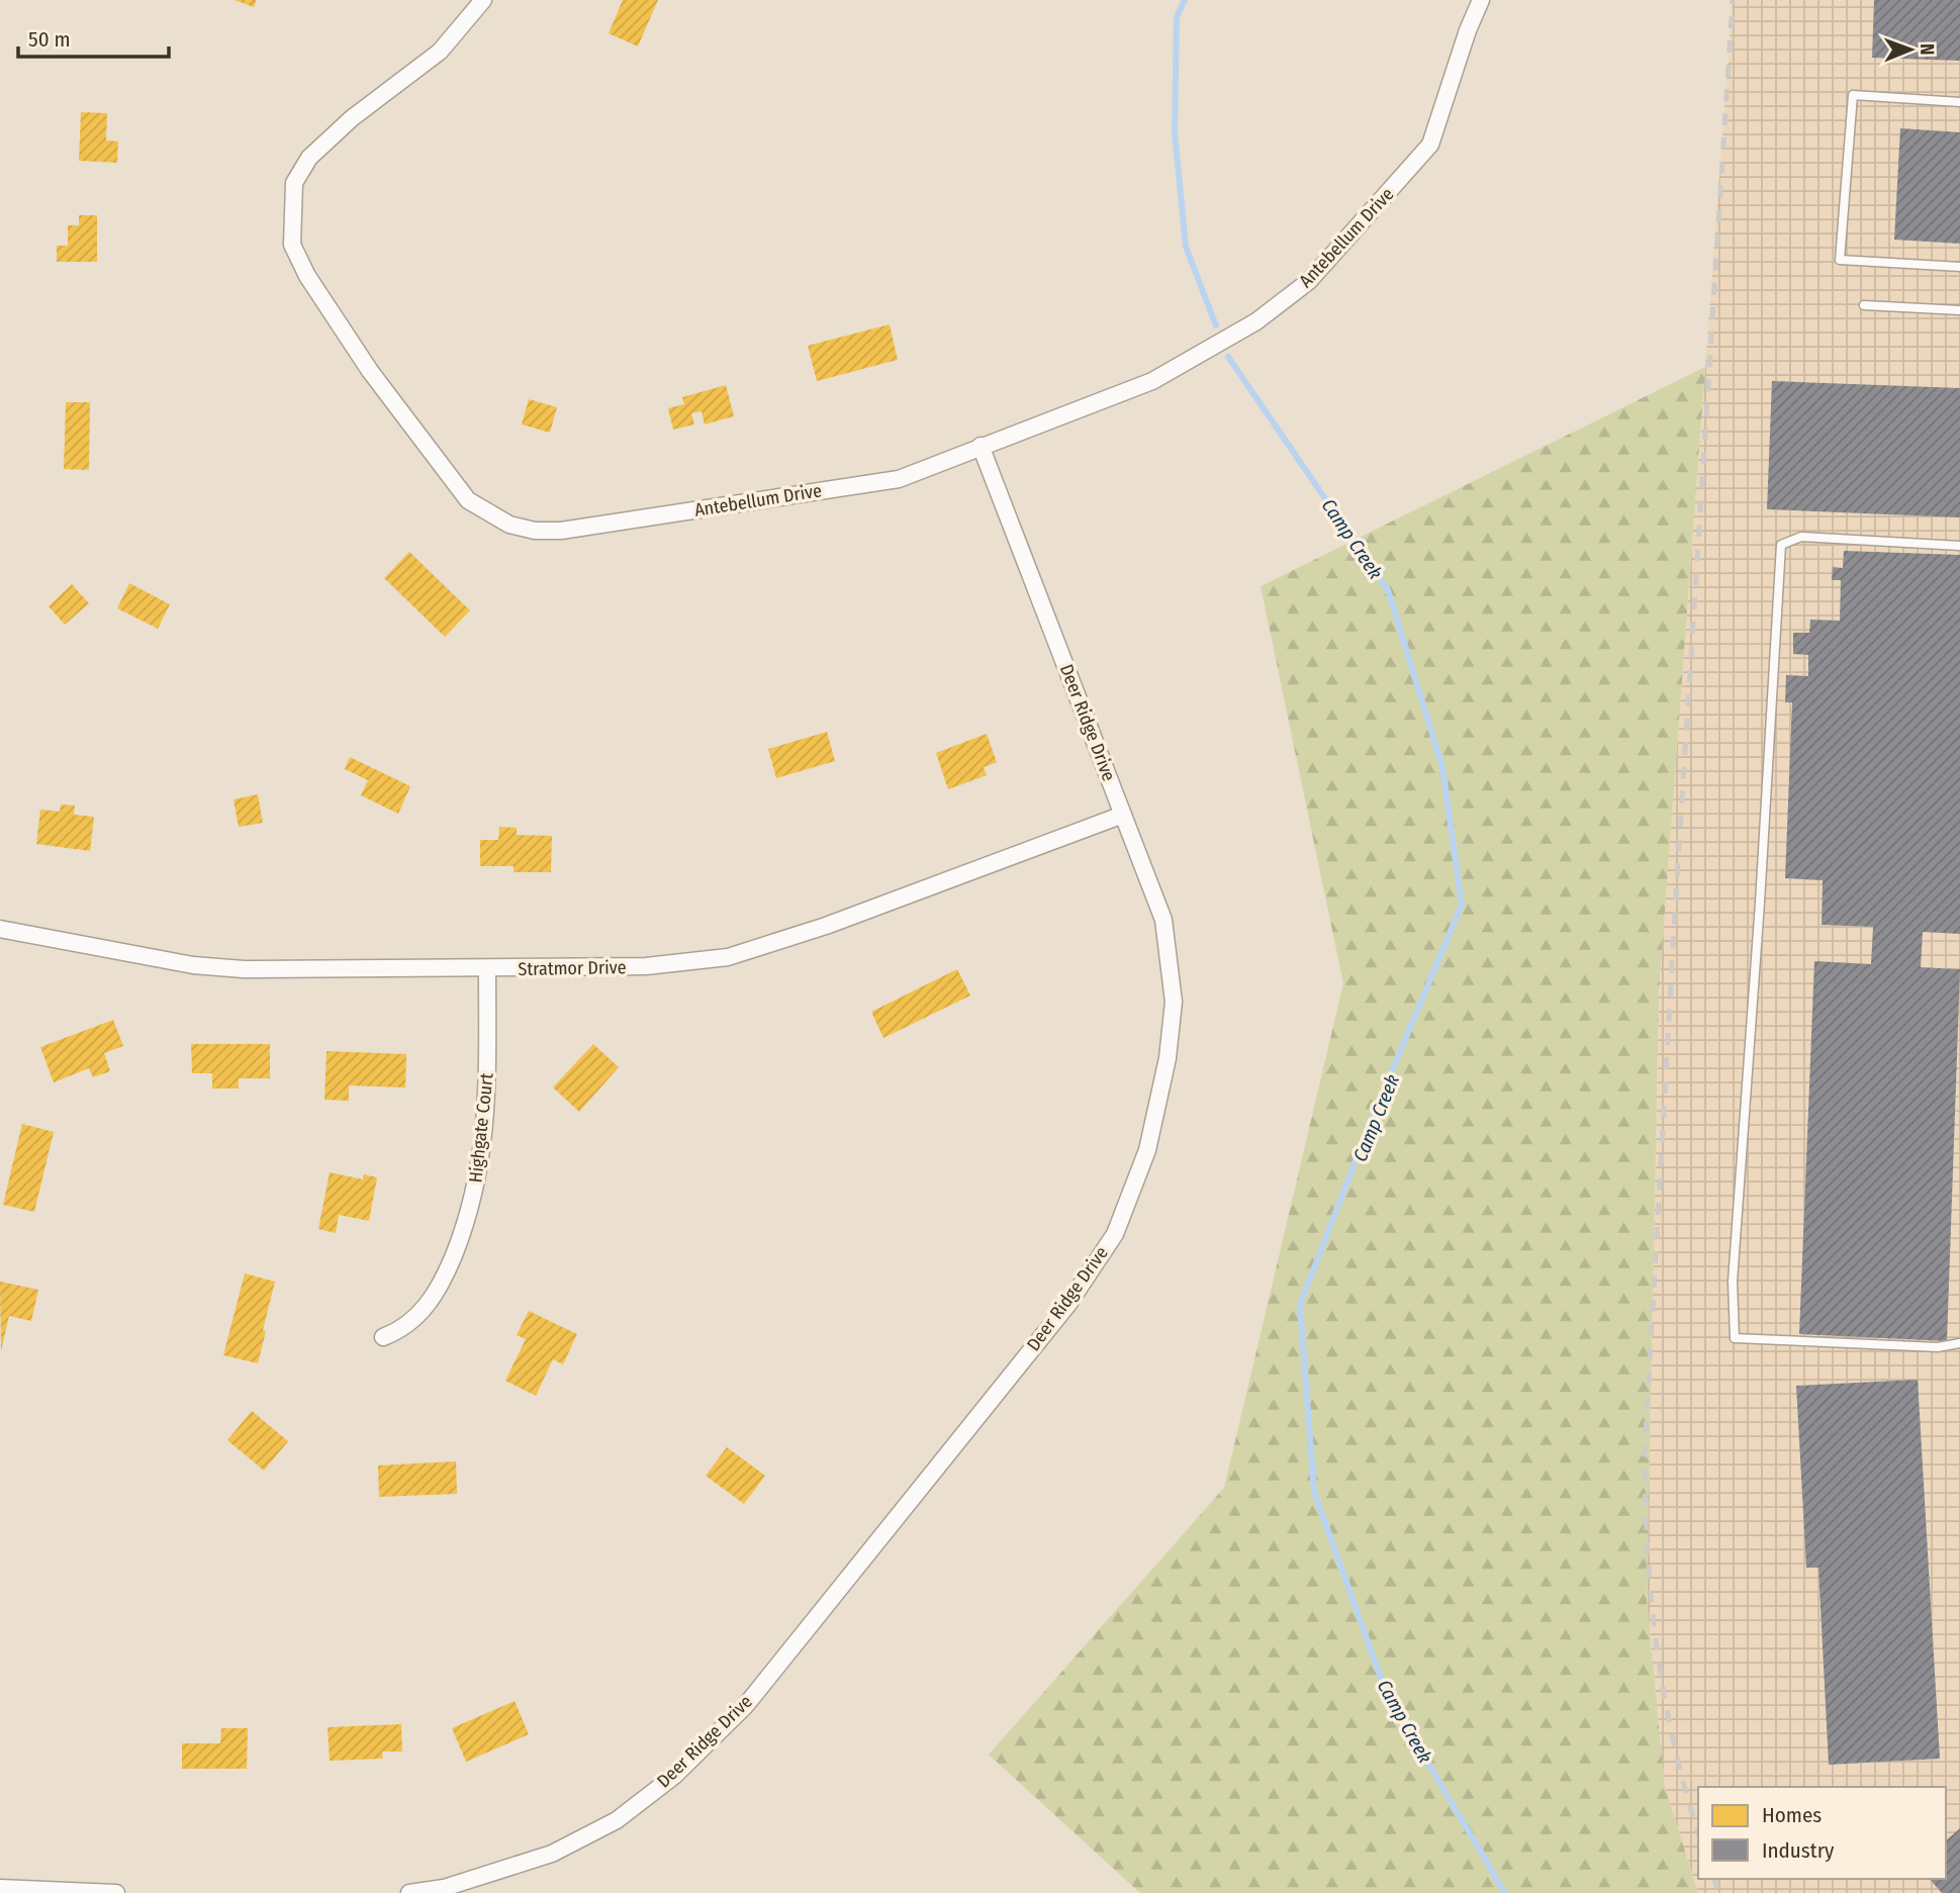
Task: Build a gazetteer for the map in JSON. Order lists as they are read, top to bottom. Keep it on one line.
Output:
{"streets":{"street":["Antebellum Drive","Deer Ridge Drive","Stratmor Drive","Highgate Court"]},"crossings":[["Antebellum Drive","Deer Ridge Drive"],["Deer Ridge Drive","Stratmor Drive"],["Stratmor Drive","Highgate Court"]],"water":["Camp Creek"],"legend":["Homes","Industry"],"scale_bar":"50 m","north":"right"}
